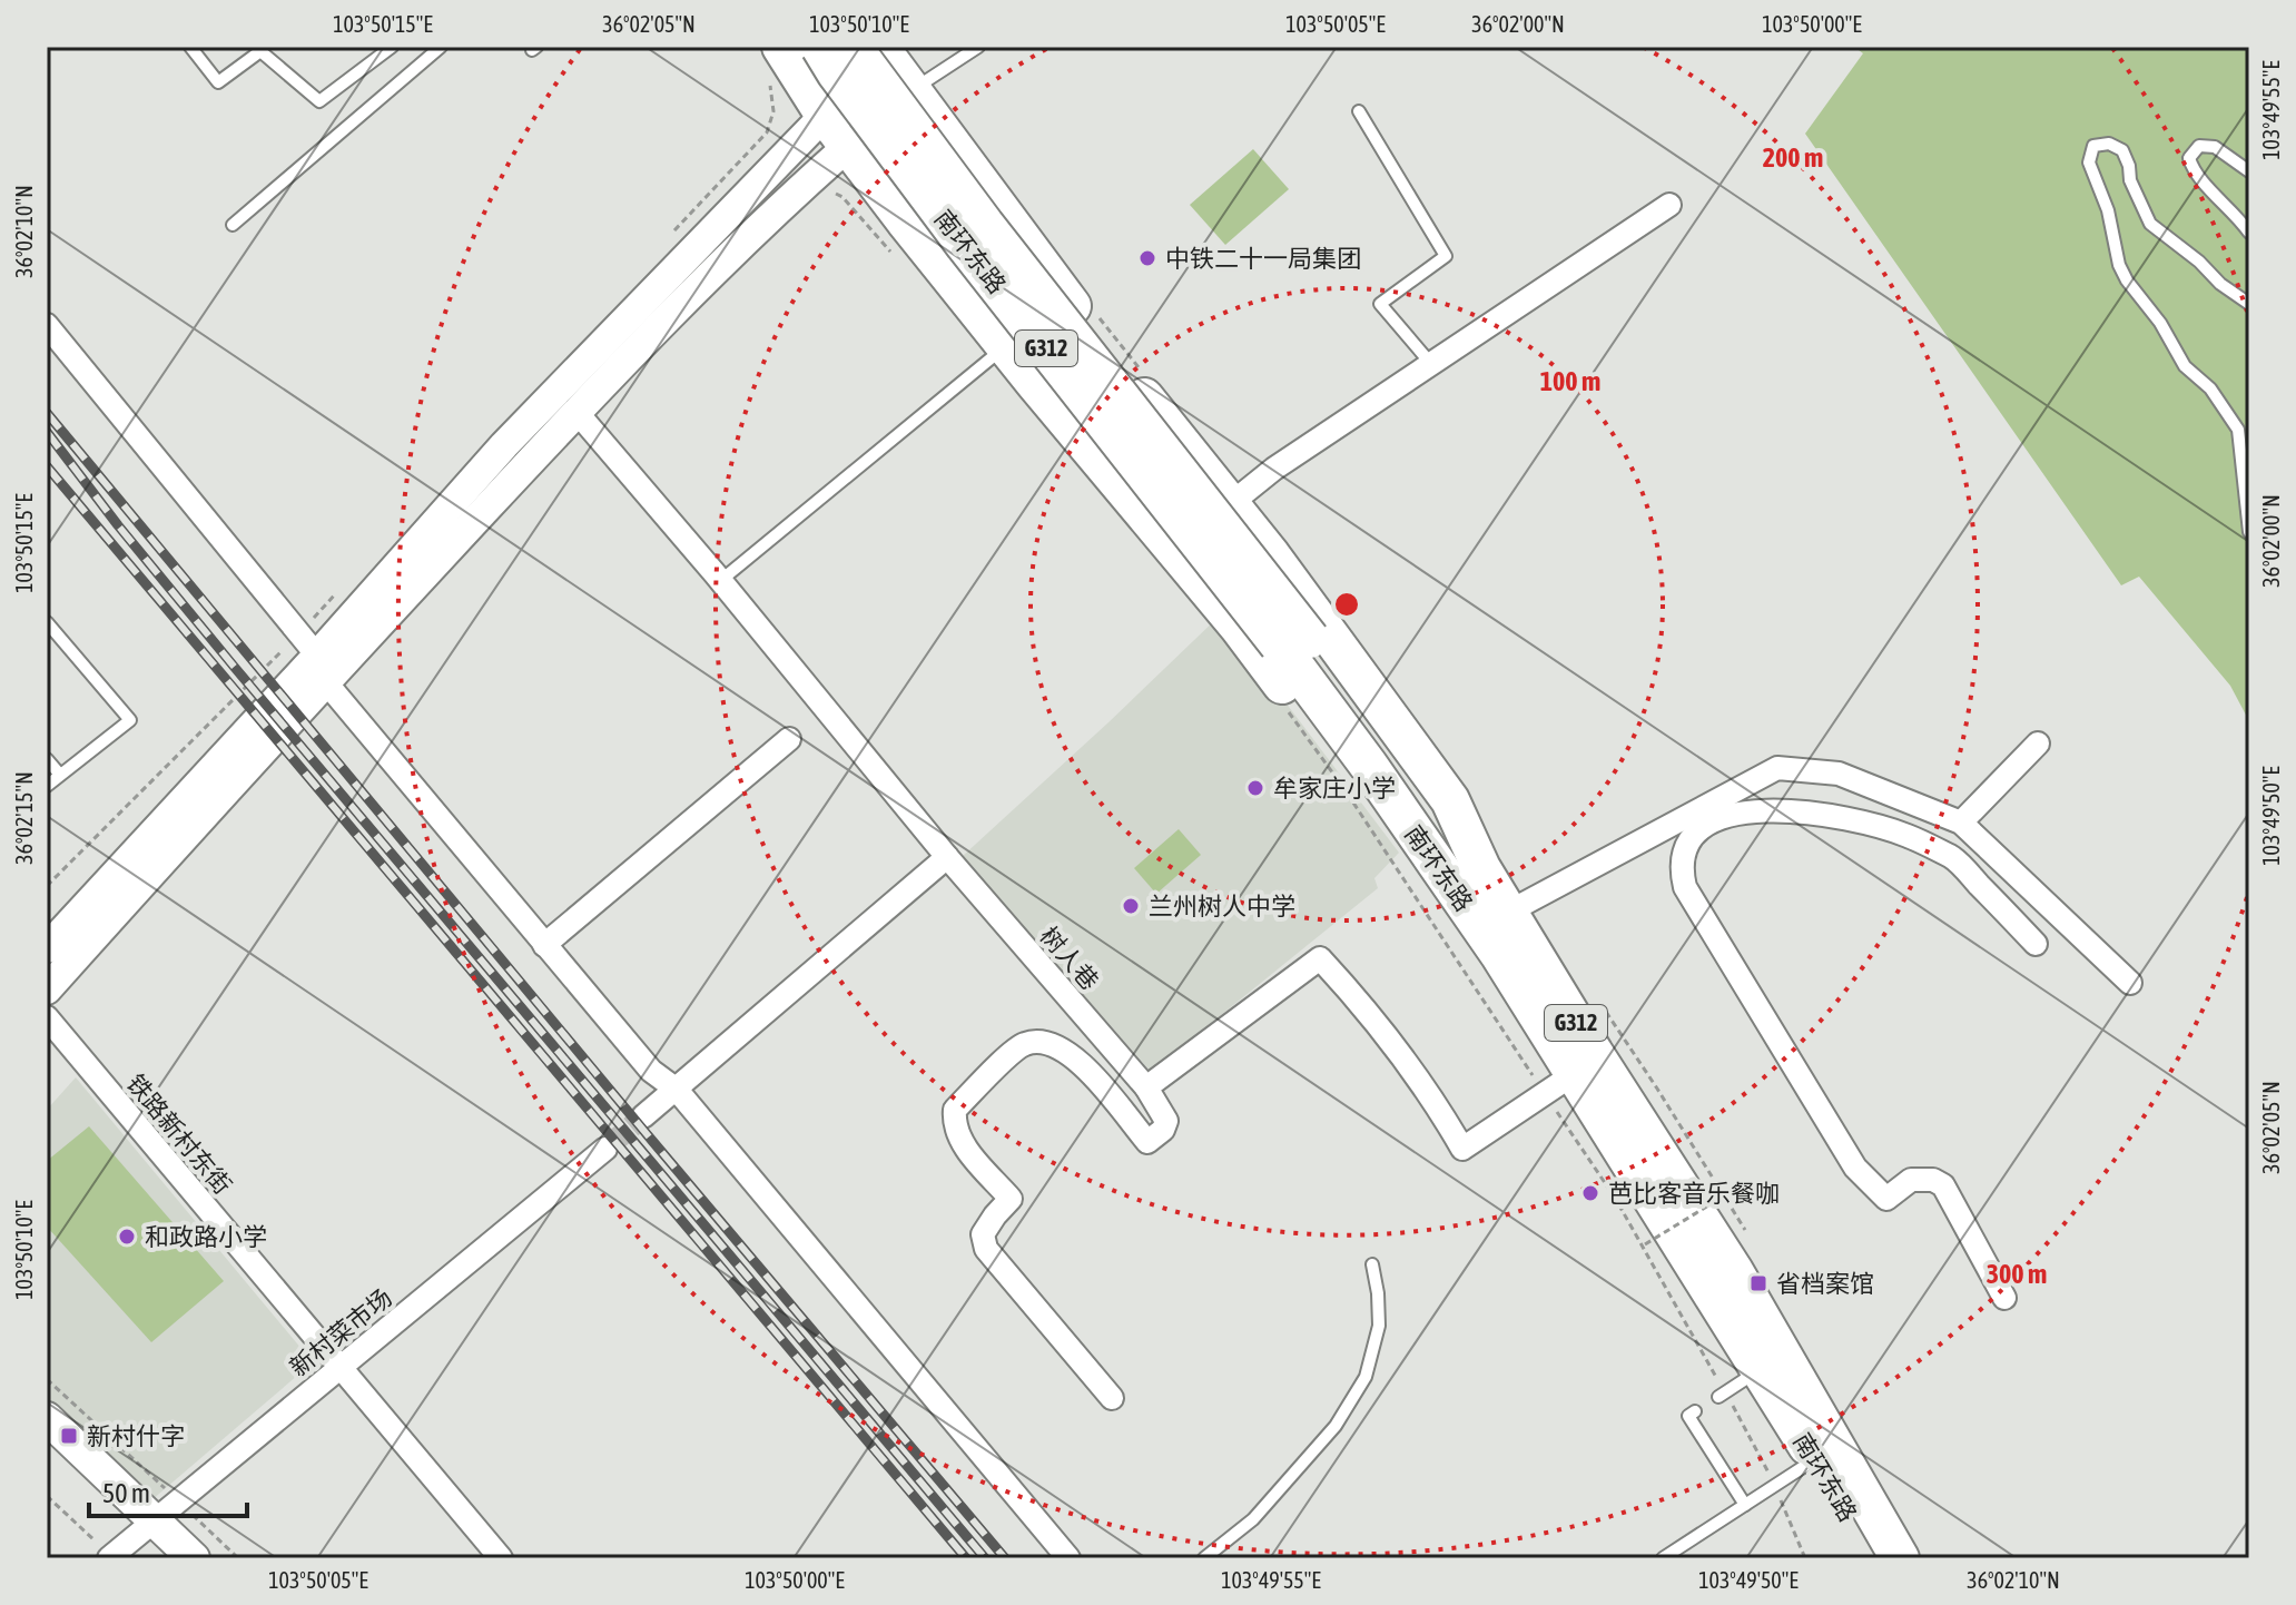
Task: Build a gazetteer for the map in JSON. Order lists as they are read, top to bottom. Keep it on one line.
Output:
{"streets":{"highway":["南环东路","G312"],"street":["树人巷","铁路新村东街","新村菜市场"]},"crossings":[["铁路新村东街","新村菜市场"]],"places":{"other":["中铁二十一局集团","牟家庄小学","兰州树人中学","芭比客音乐餐咖","和政路小学"],"transit":["省档案馆","新村什字"]},"scale_bar":"50 m","coordinates":["103°50'15\"E","36°02'05\"N","103°50'10\"E","103°50'05\"E","36°02'00\"N","103°50'00\"E","103°49'55\"E","36°02'10\"N","103°49'50\"E","36°02'15\"N"],"rings":["200 m","100 m","300 m"]}
